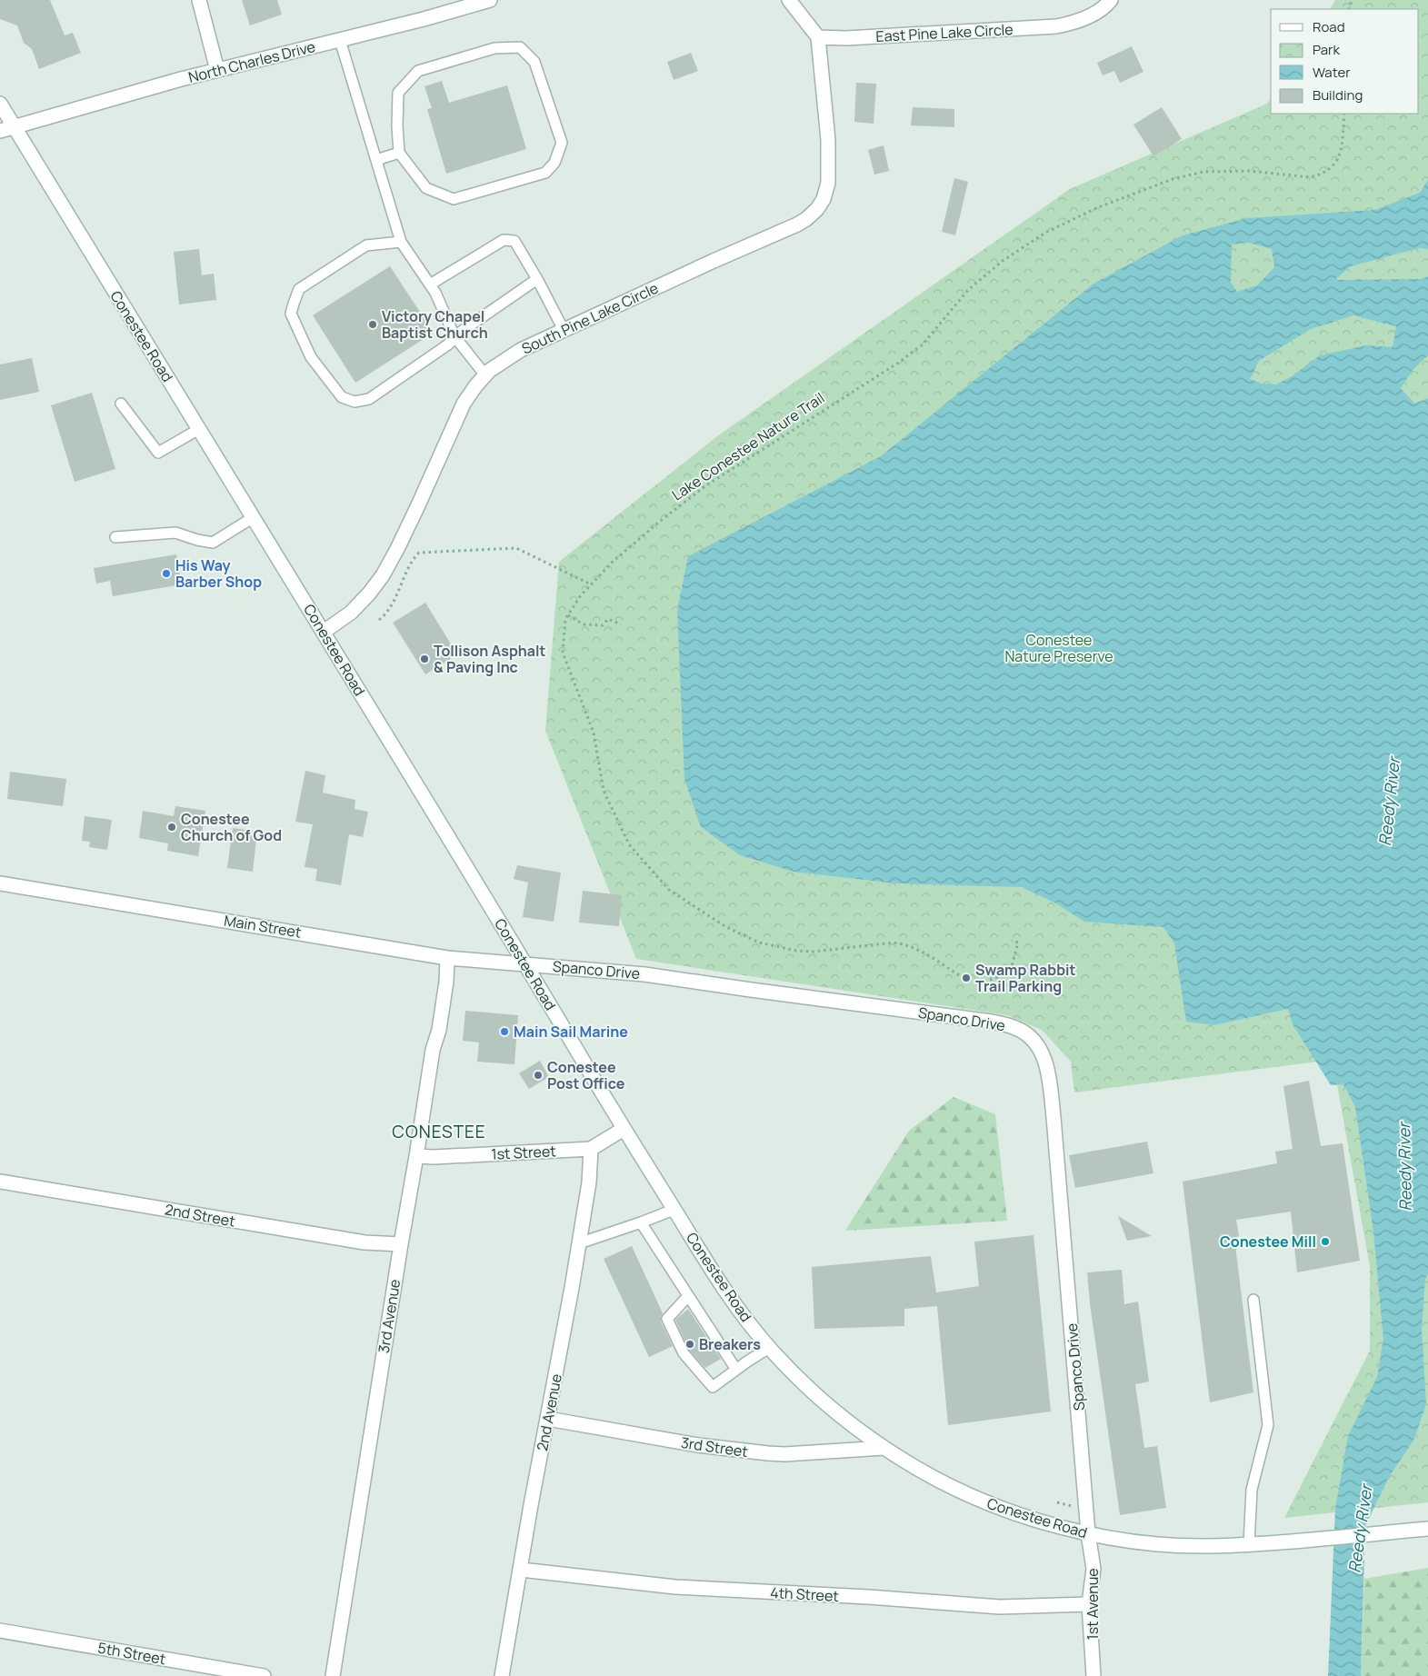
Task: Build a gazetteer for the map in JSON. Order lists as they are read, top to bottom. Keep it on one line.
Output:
{"streets":{"street":["East Pine Lake Circle","North Charles Drive","South Pine Lake Circle","Conestee Road","Main Street","Spanco Drive","1st Street","2nd Street","3rd Avenue","2nd Avenue","3rd Street","4th Street","1st Avenue","5th Street"],"path":["Lake Conestee Nature Trail"]},"crossings":[["East Pine Lake Circle","South Pine Lake Circle"],["North Charles Drive","Conestee Road"],["South Pine Lake Circle","Conestee Road"],["Conestee Road","Main Street"],["Conestee Road","Spanco Drive"],["Conestee Road","1st Street"],["Conestee Road","3rd Street"],["Conestee Road","1st Avenue"],["Main Street","Spanco Drive"],["Main Street","3rd Avenue"],["Spanco Drive","1st Avenue"],["1st Street","3rd Avenue"],["1st Street","2nd Avenue"],["2nd Street","3rd Avenue"],["2nd Avenue","3rd Street"],["2nd Avenue","4th Street"],["4th Street","1st Avenue"]],"districts":["CONESTEE"],"water":["Reedy River"],"parks":["Conestee Nature Preserve"],"places":["Victory Chapel Baptist Church","His Way Barber Shop","Tollison Asphalt & Paving Inc","Conestee Church of God","Swamp Rabbit Trail Parking","Main Sail Marine","Conestee Post Office","Conestee Mill","Breakers"],"legend":["Road","Park","Water","Building"]}
